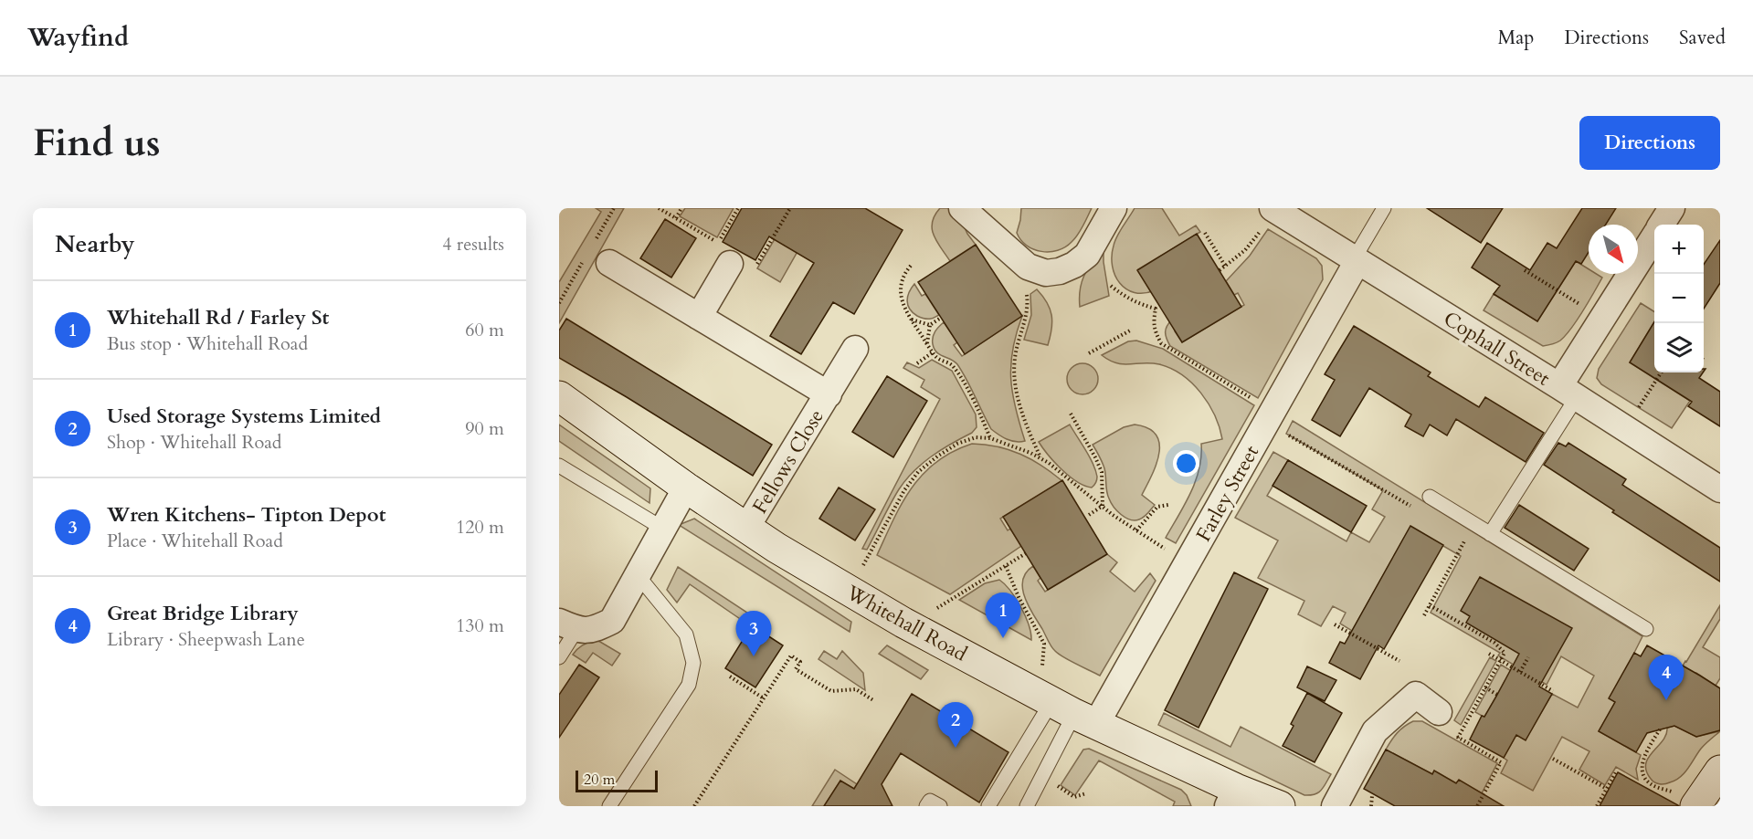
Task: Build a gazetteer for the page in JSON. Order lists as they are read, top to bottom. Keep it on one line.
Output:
{"streets":{"main road":["Whitehall Road"],"street":["Cophall Street","Fellows Close","Farley Street"]},"crossings":[["Cophall Street","Farley Street"],["Fellows Close","Whitehall Road"],["Farley Street","Whitehall Road"]],"scale_bar":"20 m","north":"bottom right","page":{"header":"Wayfind","nav":["Map","Directions","Saved"],"buttons":"Directions","title":"Find us","heading":["Nearby","4 results"],"map_buttons":["+","−"],"list":[{"mark":"1","name":"Whitehall Rd / Farley St","note":"Bus stop · Whitehall Road","value":"60 m"},{"mark":"2","name":"Used Storage Systems Limited","note":"Shop · Whitehall Road","value":"90 m"},{"mark":"3","name":"Wren Kitchens- Tipton Depot","note":"Place · Whitehall Road","value":"120 m"},{"mark":"4","name":"Great Bridge Library","note":"Library · Sheepwash Lane","value":"130 m"}],"pins":["1","3","4","2"],"scale":"20 m"}}
